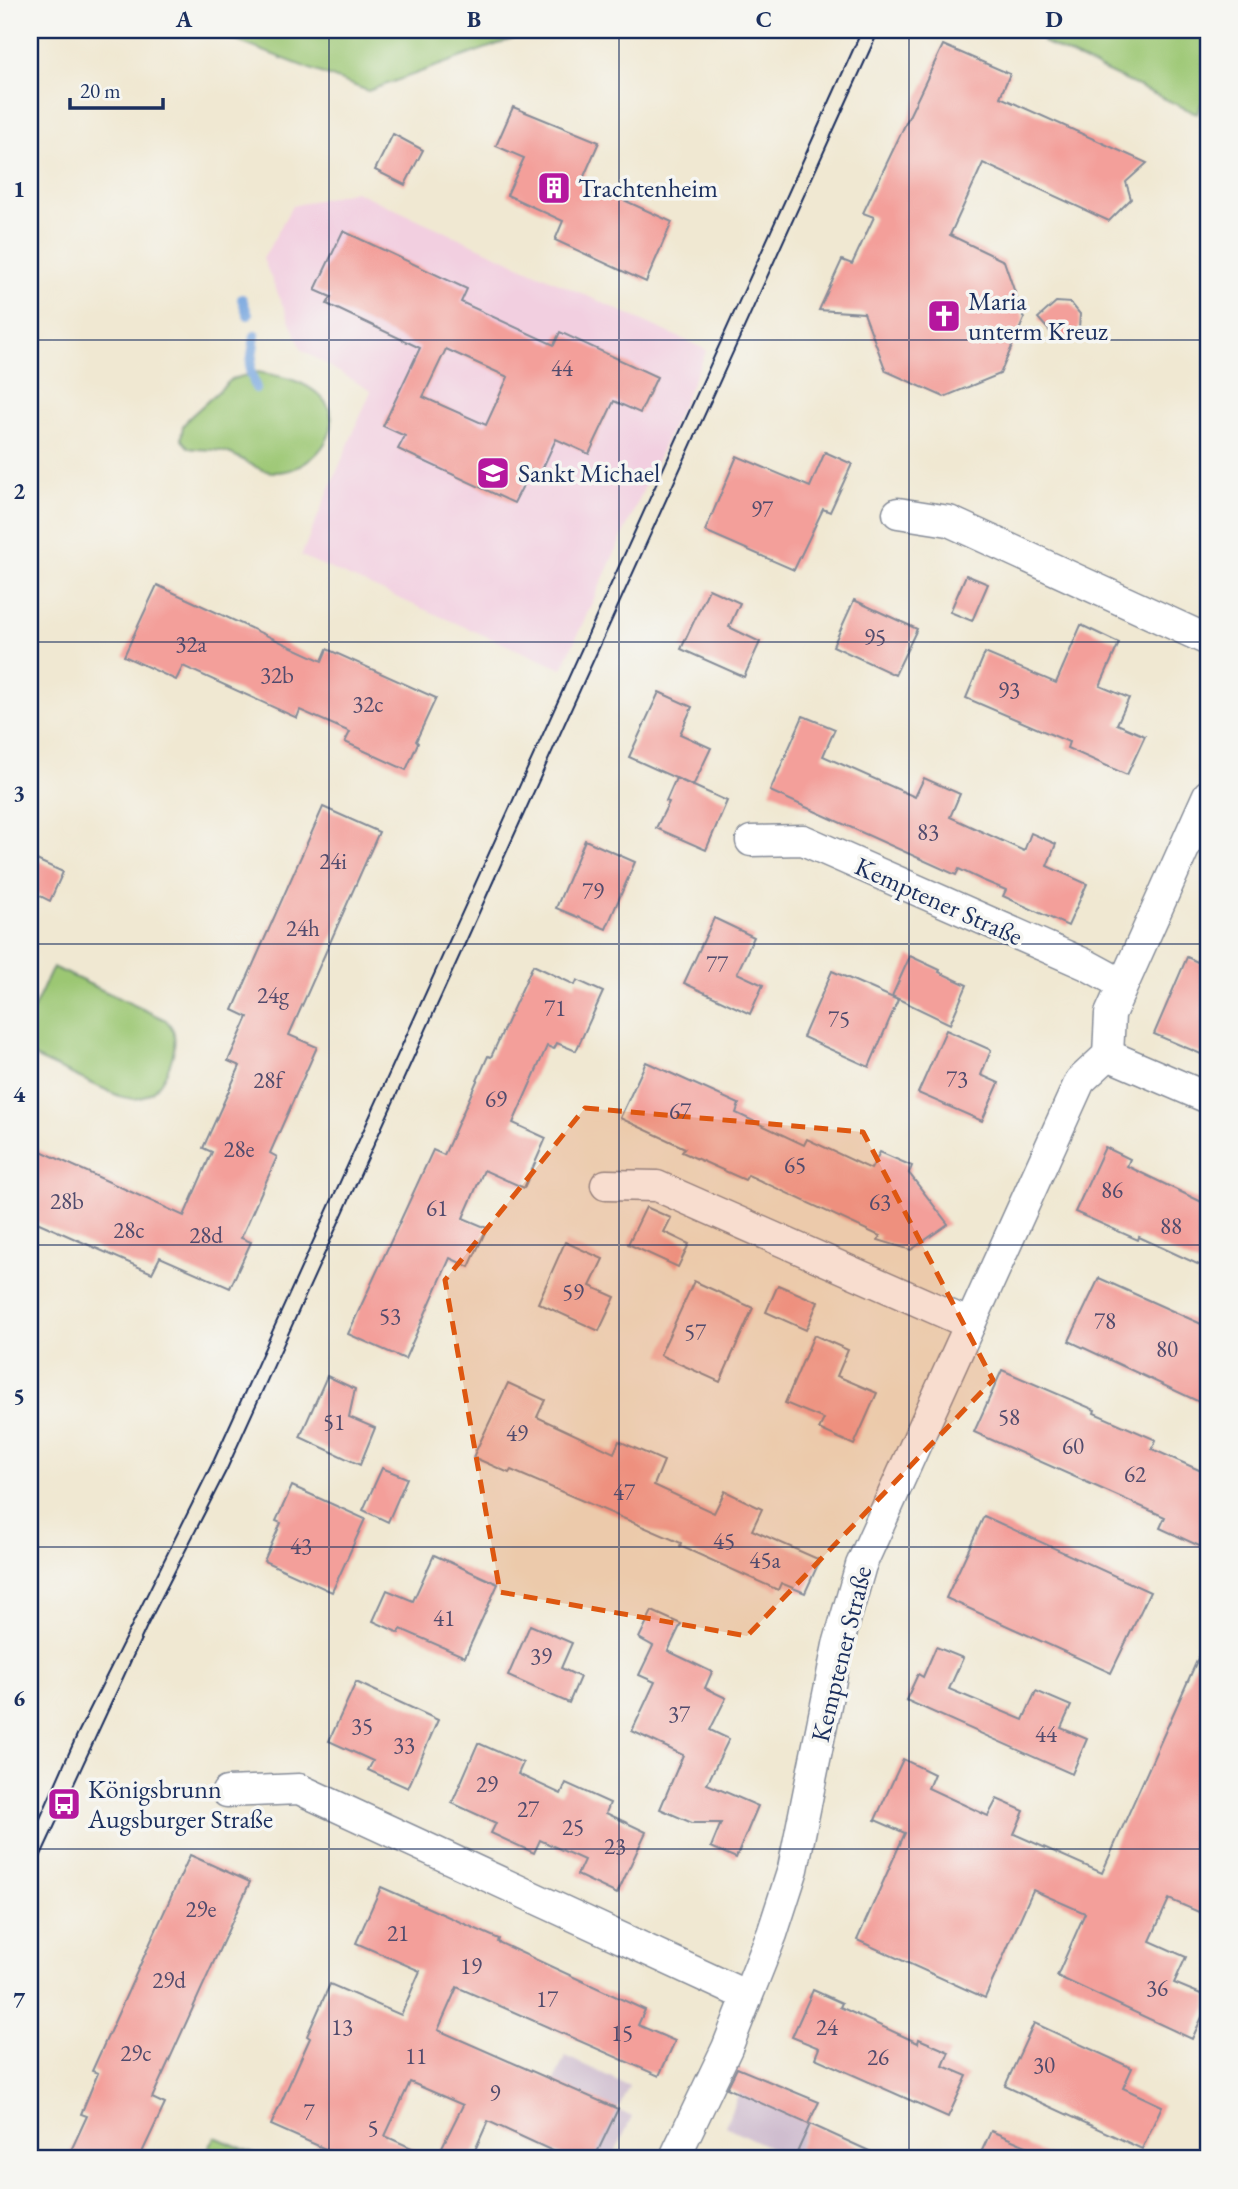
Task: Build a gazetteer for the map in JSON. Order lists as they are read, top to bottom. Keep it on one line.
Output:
{"streets":{"street":["Kemptener Straße"]},"places":{"building":["Trachtenheim"],"church":["Maria unterm Kreuz"],"school or university":["Sankt Michael"],"bus stop":["Königsbrunn Augsburger Straße"]},"house_numbers":["44","97","95","32a","32b","93","32c","83","24i","79","24h","77","24g","71","75","73","28f","69","67","28e","65","86","28b","63","61","88","28c","28d","59","53","78","57","80","58","51","49","60","62","47","45","43","45a","41","39","37","35","44","33","29","27","25","23","29e","21","19","29d","36","17","13","24","15","29c","11","26","30","9","7","5"],"scale_bar":"20 m","grid":{"columns":["A","B","C","D"],"rows":["1","2","3","4","5","6","7"]}}
